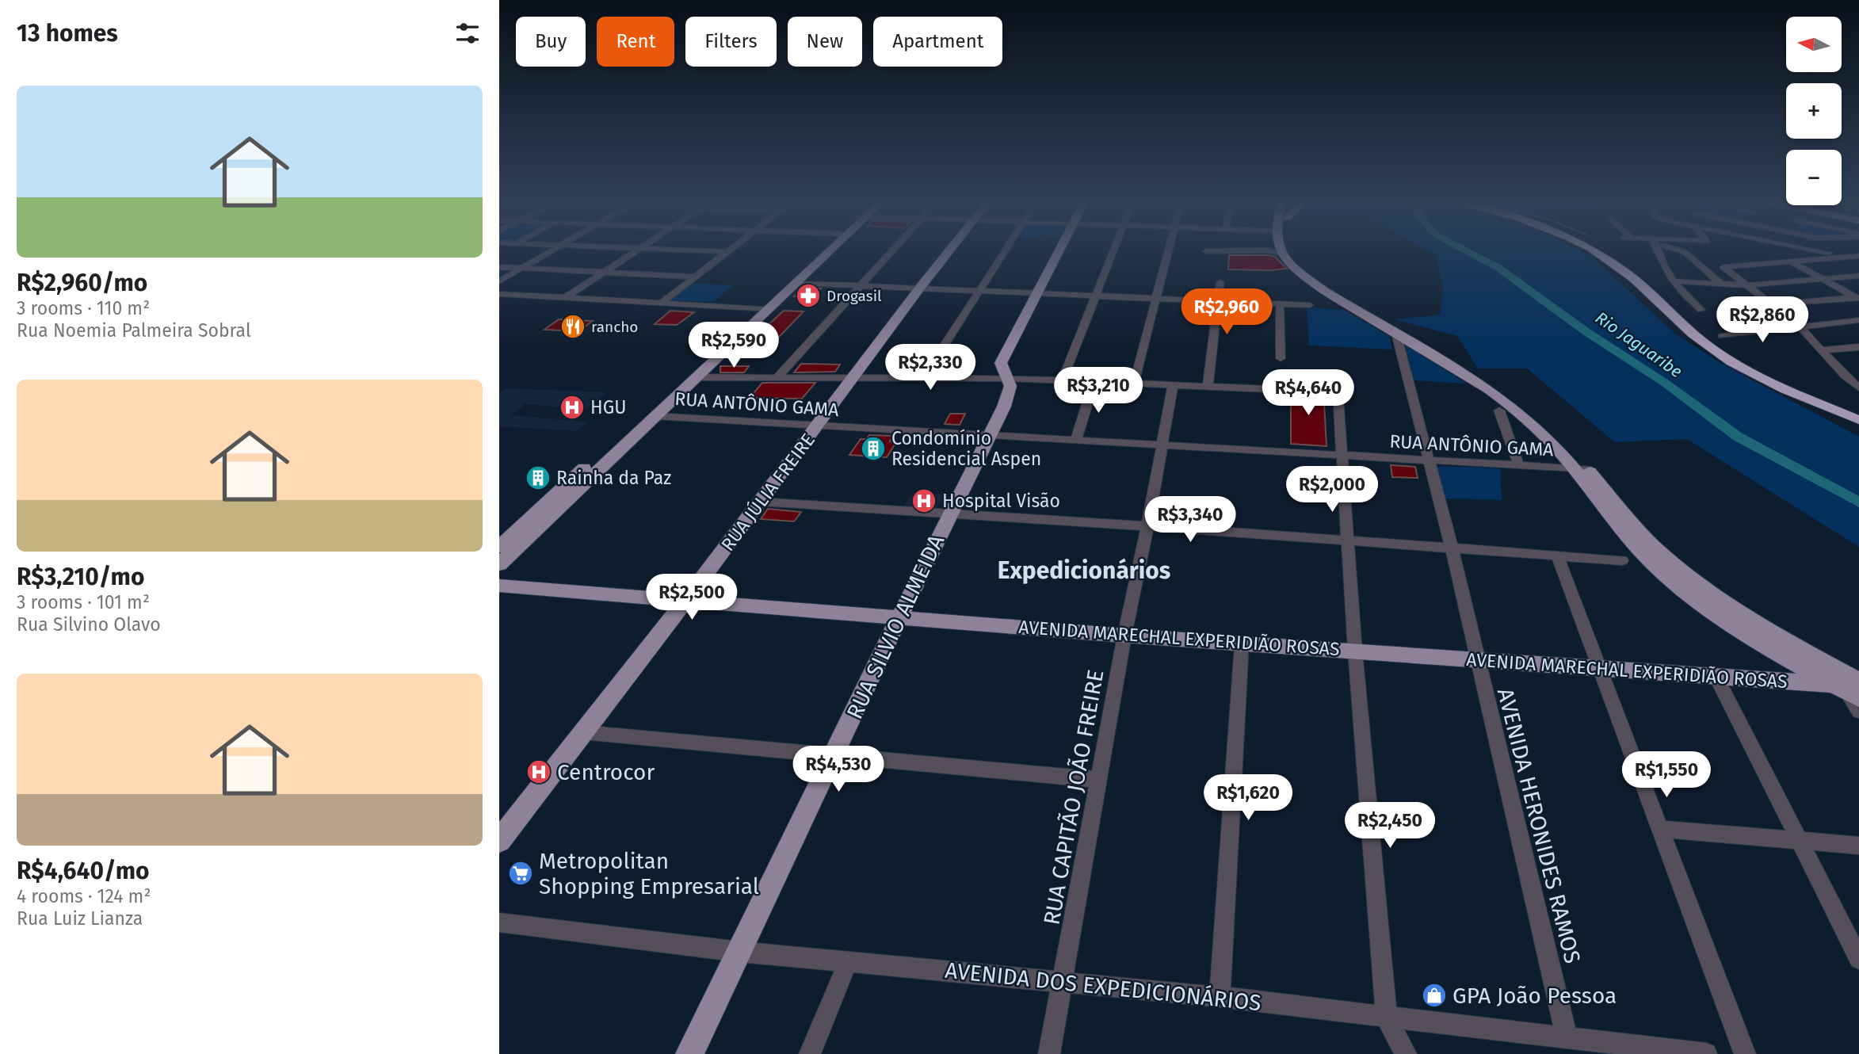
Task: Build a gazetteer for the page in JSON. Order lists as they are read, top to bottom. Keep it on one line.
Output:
{"streets":{"main road":["RUA JÚLIA FREIRE","RUA SILVIO ALMEIDA","AVENIDA MARECHAL EXPERIDIÃO ROSAS"],"street":["RUA ANTÔNIO GAMA","RUA CAPITÃO JOÃO FREIRE","AVENIDA HERONIDES RAMOS","AVENIDA DOS EXPEDICIONÁRIOS"]},"crossings":[["RUA ANTÔNIO GAMA","RUA JÚLIA FREIRE"],["RUA ANTÔNIO GAMA","RUA SILVIO ALMEIDA"],["RUA ANTÔNIO GAMA","RUA CAPITÃO JOÃO FREIRE"],["RUA ANTÔNIO GAMA","AVENIDA HERONIDES RAMOS"],["RUA JÚLIA FREIRE","AVENIDA MARECHAL EXPERIDIÃO ROSAS"],["RUA SILVIO ALMEIDA","AVENIDA MARECHAL EXPERIDIÃO ROSAS"],["RUA SILVIO ALMEIDA","AVENIDA DOS EXPEDICIONÁRIOS"],["AVENIDA MARECHAL EXPERIDIÃO ROSAS","RUA CAPITÃO JOÃO FREIRE"],["AVENIDA MARECHAL EXPERIDIÃO ROSAS","AVENIDA HERONIDES RAMOS"],["RUA CAPITÃO JOÃO FREIRE","AVENIDA DOS EXPEDICIONÁRIOS"],["AVENIDA HERONIDES RAMOS","AVENIDA DOS EXPEDICIONÁRIOS"]],"districts":["Expedicionários"],"water":["Rio Jaguaribe"],"places":{"pharmacy":["Drogasil"],"restaurant":["rancho"],"hospital":["HGU","Hospital Visão","Centrocor"],"building":["Condomínio Residencial Aspen","Rainha da Paz"],"supermarket":["Metropolitan Shopping Empresarial"],"shop":["GPA João Pessoa"]},"north":"left","page":{"heading":"13 homes","map_buttons":["+","−"],"chip":["Buy","Rent","Filters","New","Apartment"],"list":[{"name":"R$2,960/mo","note":"3 rooms · 110 m² · Rua Noemia Palmeira Sobral"},{"name":"R$3,210/mo","note":"3 rooms · 101 m² · Rua Silvino Olavo"},{"name":"R$4,640/mo","note":"4 rooms · 124 m² · Rua Luiz Lianza"}],"price":["R$2,960","R$2,860","R$2,590","R$2,330","R$3,210","R$4,640","R$2,000","R$3,340","R$2,500","R$4,530","R$1,550","R$1,620","R$2,450"]}}
